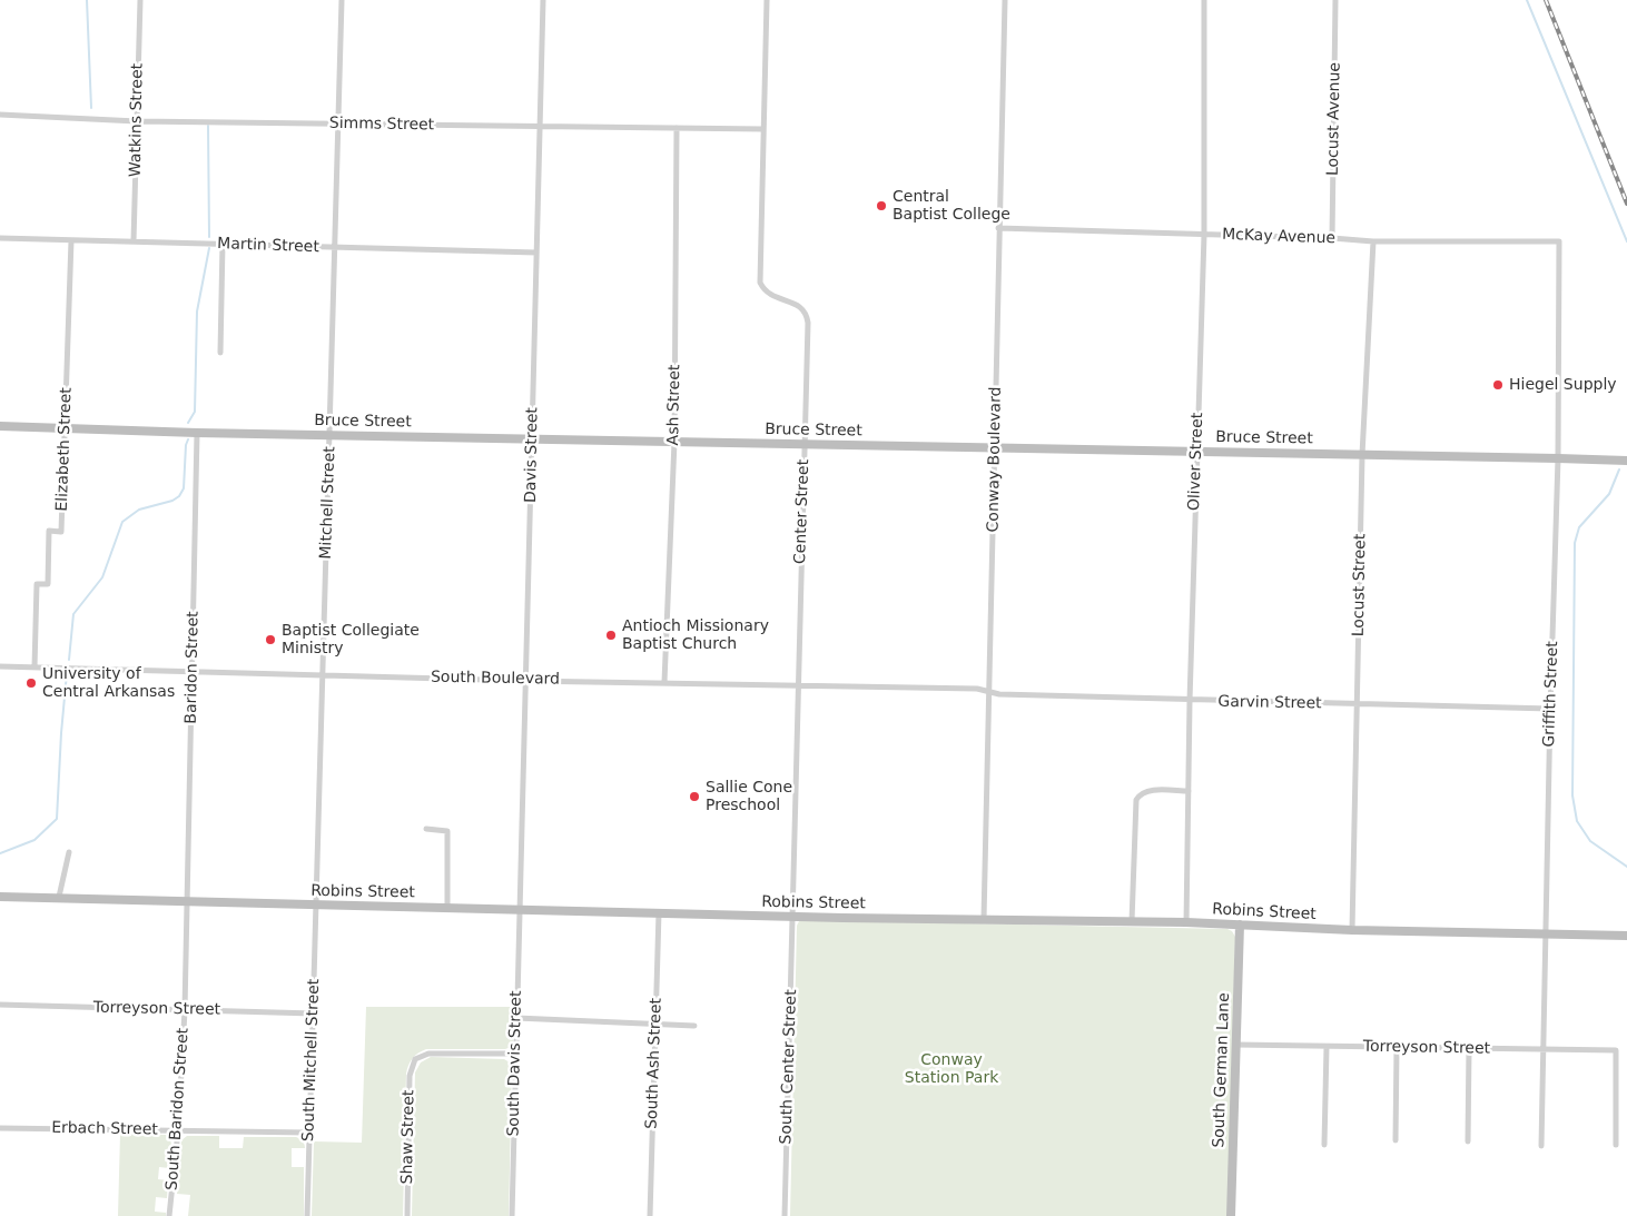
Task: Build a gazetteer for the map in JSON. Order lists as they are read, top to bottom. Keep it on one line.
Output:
{"streets":{"street":["Locust Avenue","Watkins Street","Simms Street","McKay Avenue","Martin Street","Ash Street","Bruce Street","Elizabeth Street","Davis Street","Conway Boulevard","Oliver Street","Mitchell Street","Center Street","Locust Street","Baridon Street","South Boulevard","Griffith Street","Garvin Street","Robins Street","Torreyson Street","South Mitchell Street","South Davis Street","South Ash Street","South Center Street","South German Lane","South Baridon Street","Erbach Street","Shaw Street"]},"crossings":[["Locust Avenue","McKay Avenue"],["Watkins Street","Simms Street"],["Watkins Street","Martin Street"],["Simms Street","Ash Street"],["Simms Street","Davis Street"],["Simms Street","Mitchell Street"],["Simms Street","Center Street"],["McKay Avenue","Conway Boulevard"],["McKay Avenue","Oliver Street"],["McKay Avenue","Locust Street"],["McKay Avenue","Griffith Street"],["Martin Street","Elizabeth Street"],["Martin Street","Davis Street"],["Martin Street","Mitchell Street"],["Ash Street","Bruce Street"],["Ash Street","South Boulevard"],["Bruce Street","Elizabeth Street"],["Bruce Street","Davis Street"],["Bruce Street","Conway Boulevard"],["Bruce Street","Oliver Street"],["Bruce Street","Mitchell Street"],["Bruce Street","Center Street"],["Bruce Street","Locust Street"],["Bruce Street","Baridon Street"],["Bruce Street","Griffith Street"],["Elizabeth Street","South Boulevard"],["Davis Street","South Boulevard"],["Davis Street","Robins Street"],["Davis Street","South Davis Street"],["Conway Boulevard","South Boulevard"],["Conway Boulevard","Garvin Street"],["Conway Boulevard","Robins Street"],["Oliver Street","Garvin Street"],["Oliver Street","Robins Street"],["Mitchell Street","South Boulevard"],["Mitchell Street","Robins Street"],["Mitchell Street","South Mitchell Street"],["Center Street","South Boulevard"],["Center Street","Robins Street"],["Center Street","South Center Street"],["Locust Street","Garvin Street"],["Locust Street","Robins Street"],["Baridon Street","South Boulevard"],["Baridon Street","Robins Street"],["Baridon Street","South Baridon Street"],["South Boulevard","Garvin Street"],["Griffith Street","Garvin Street"],["Griffith Street","Robins Street"],["Griffith Street","Torreyson Street"],["Robins Street","South Mitchell Street"],["Robins Street","South Davis Street"],["Robins Street","South Ash Street"],["Robins Street","South Center Street"],["Robins Street","South German Lane"],["Robins Street","South Baridon Street"],["Torreyson Street","South Mitchell Street"],["Torreyson Street","South German Lane"],["Torreyson Street","South Baridon Street"],["South Mitchell Street","Erbach Street"],["South Davis Street","Shaw Street"],["South Baridon Street","Erbach Street"]],"parks":["Conway Station Park"],"places":["Central Baptist College","Hiegel Supply","Antioch Missionary Baptist Church","Baptist Collegiate Ministry","University of Central Arkansas","Sallie Cone Preschool"]}
